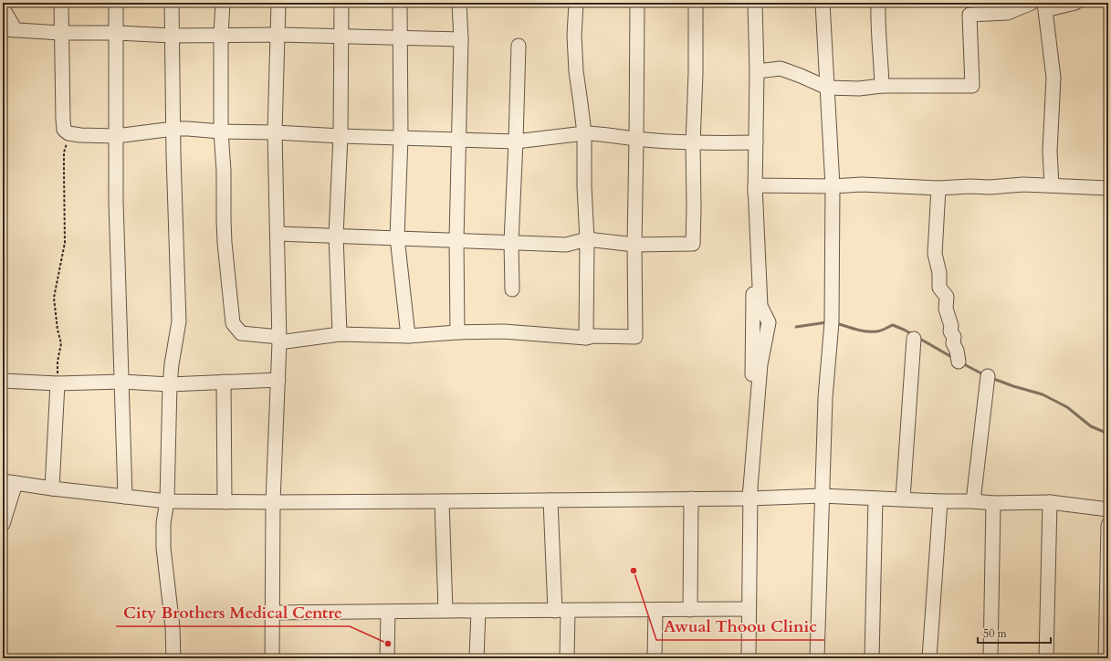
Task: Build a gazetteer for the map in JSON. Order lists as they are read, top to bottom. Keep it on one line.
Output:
{"places":["Awual Thoou Clinic","City Brothers Medical Centre"],"scale_bar":"50 m"}
